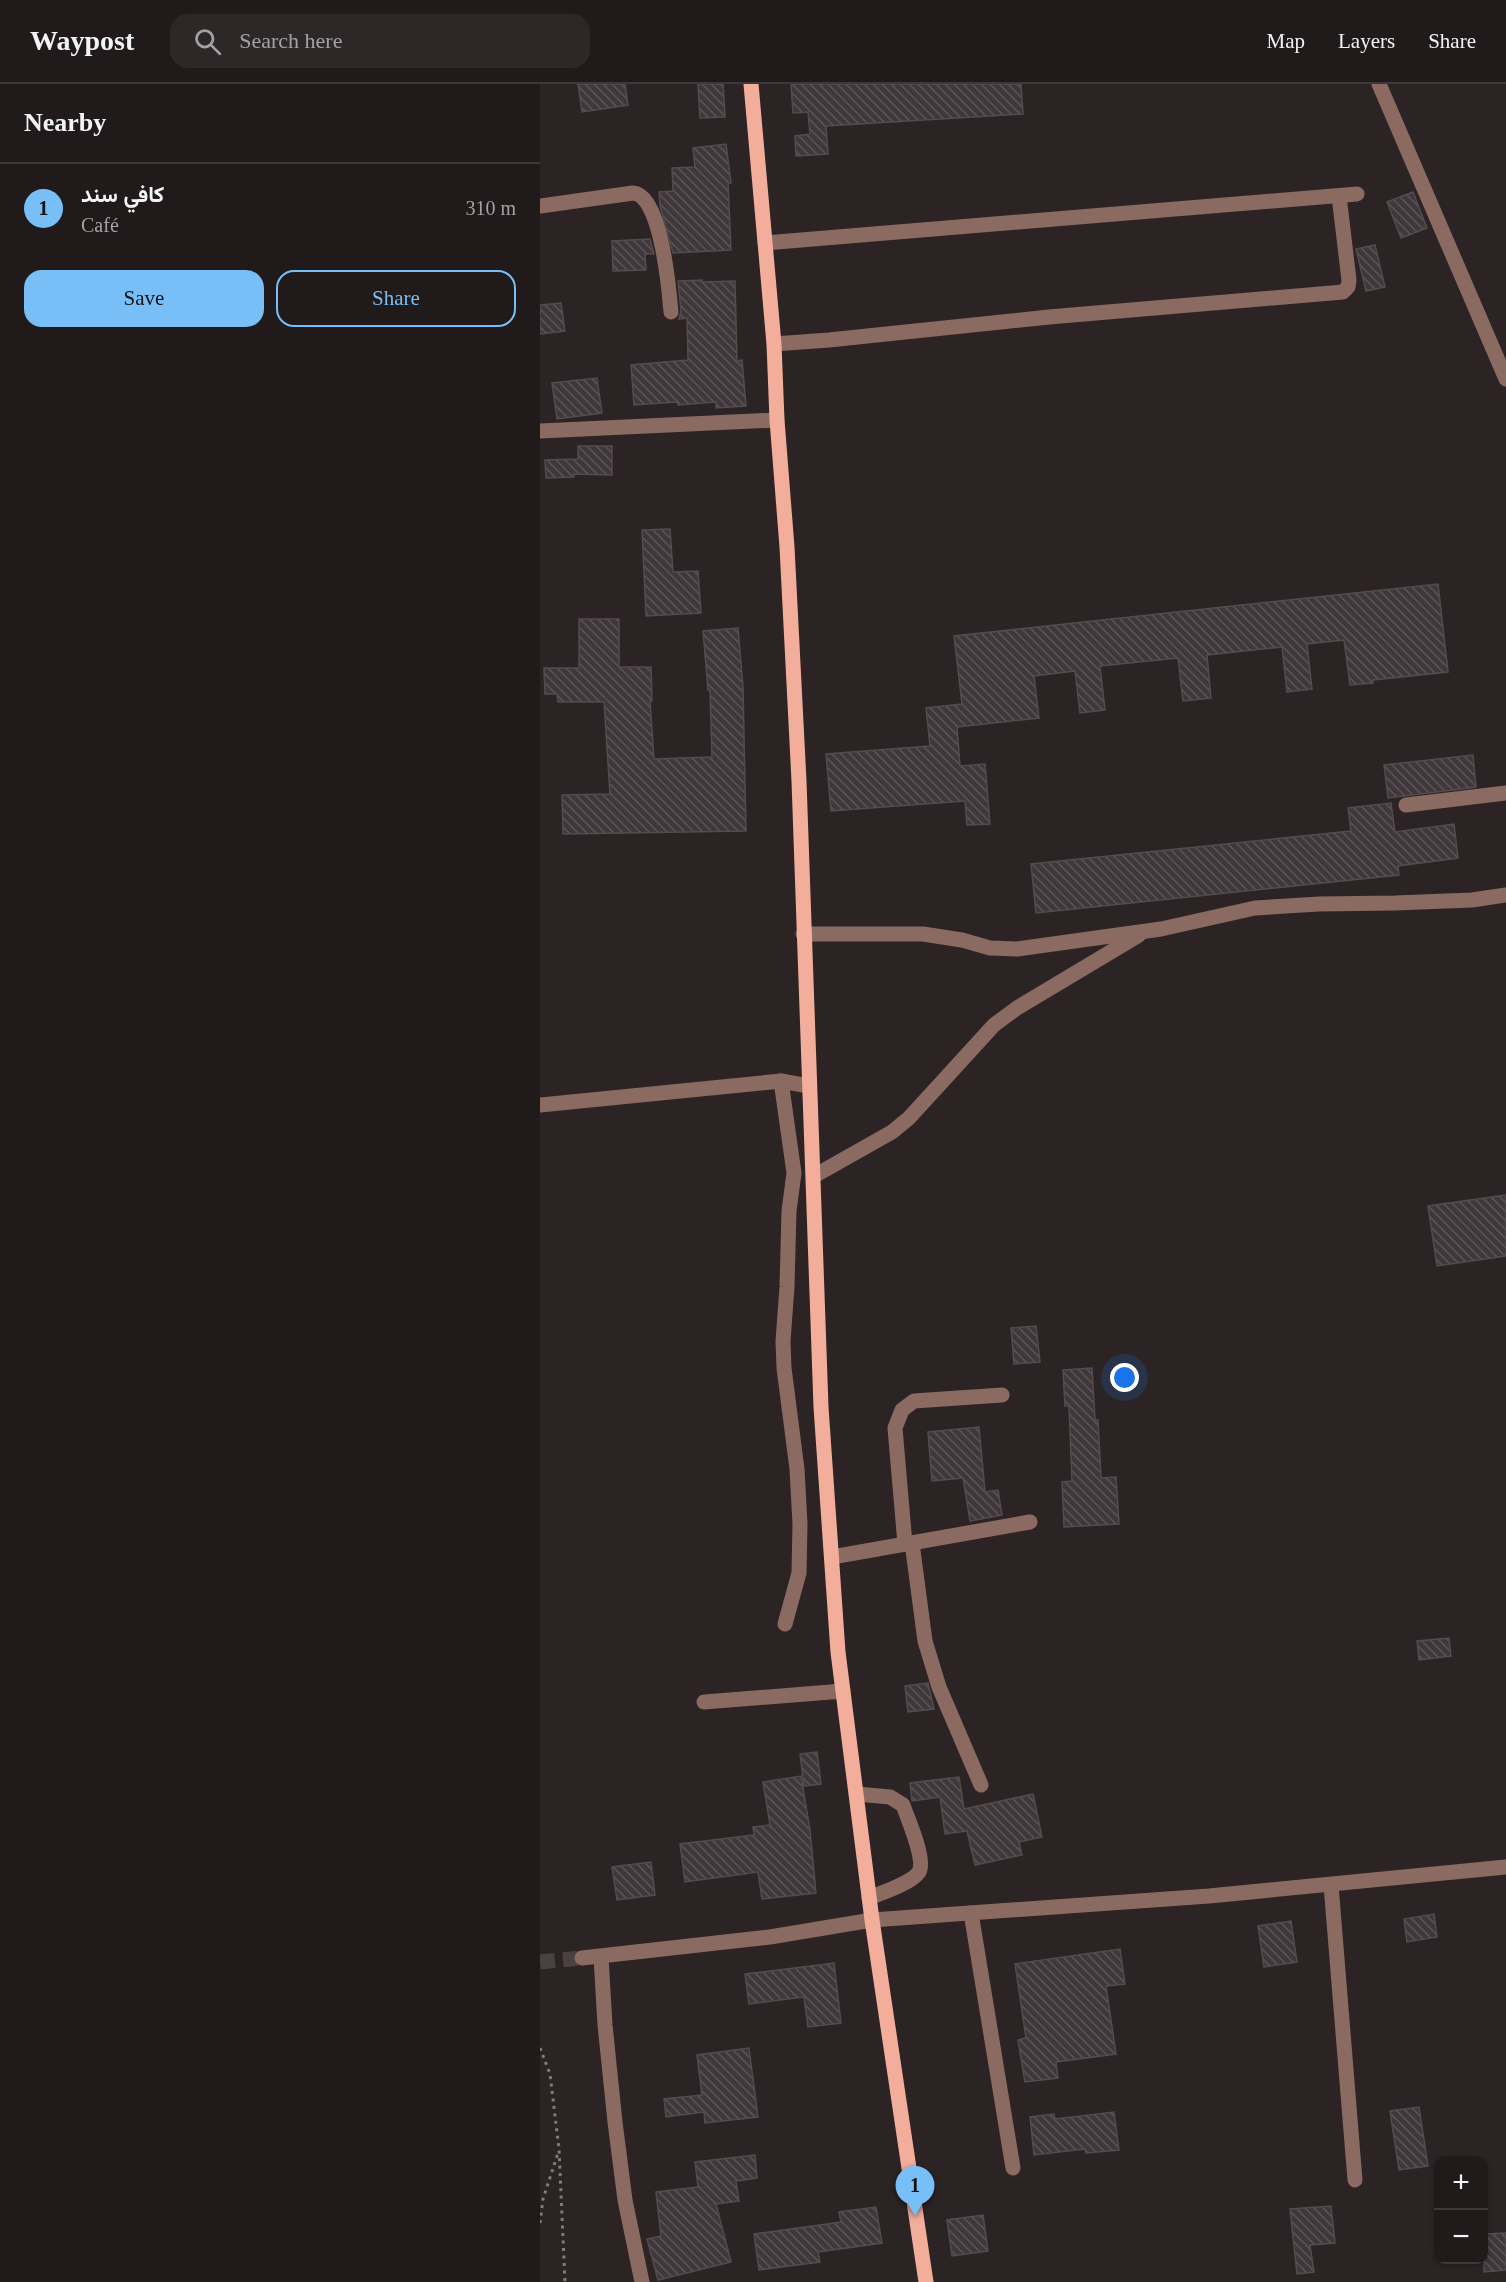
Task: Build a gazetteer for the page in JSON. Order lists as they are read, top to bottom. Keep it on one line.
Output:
{"page":{"header":"Waypost","search":"Search here","nav":["Map","Layers","Share"],"heading":"Nearby","list":[{"mark":"1","name":"كافي سند","note":"Café","value":"310 m"}],"buttons":["Save","Share"],"map_buttons":["+","−"],"pins":"1"}}
